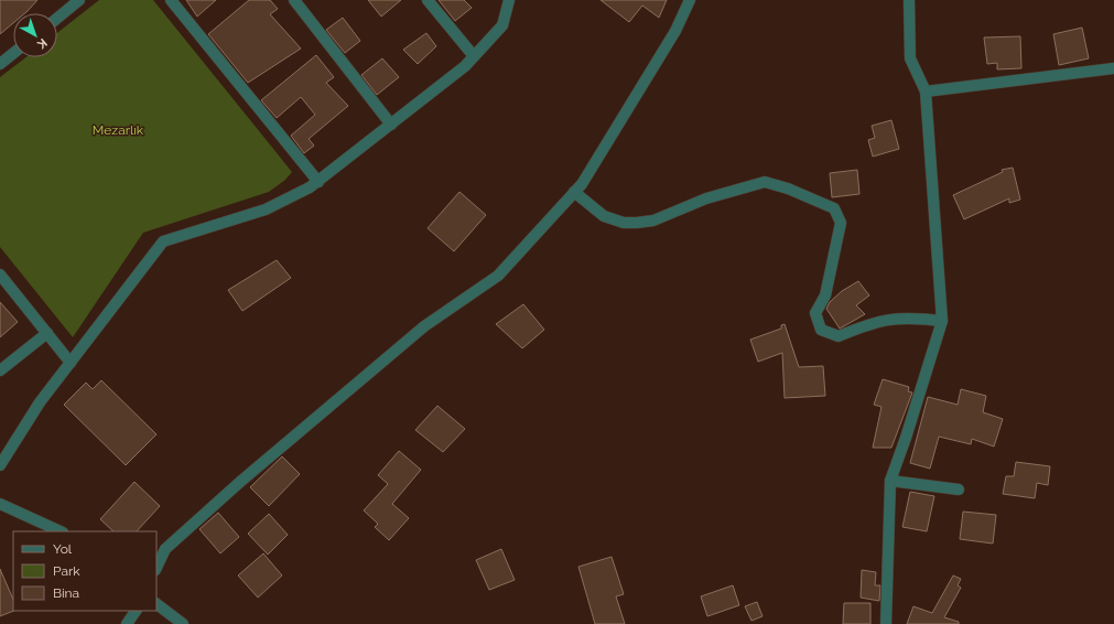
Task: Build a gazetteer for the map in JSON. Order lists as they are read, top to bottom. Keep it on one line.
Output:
{"parks":["Mezarlık"],"legend":["Yol","Park","Bina"],"north":"bottom right"}
